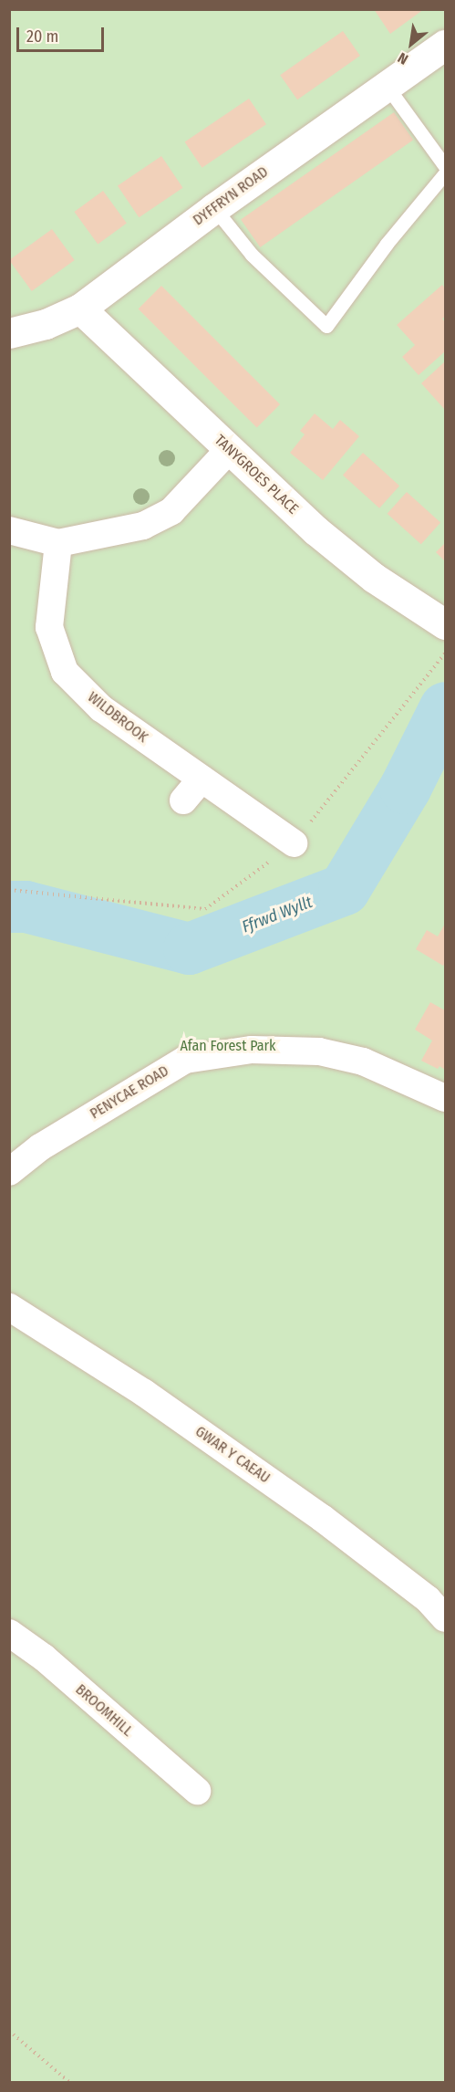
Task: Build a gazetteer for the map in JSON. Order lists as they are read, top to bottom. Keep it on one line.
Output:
{"streets":{"street":["DYFFRYN ROAD","TANYGROES PLACE","WILDBROOK","PENYCAE ROAD","GWAR Y CAEAU","BROOMHILL"]},"crossings":[["DYFFRYN ROAD","TANYGROES PLACE"]],"water":["Ffrwd Wyllt"],"parks":["Afan Forest Park"],"scale_bar":"20 m","north":"bottom left"}
